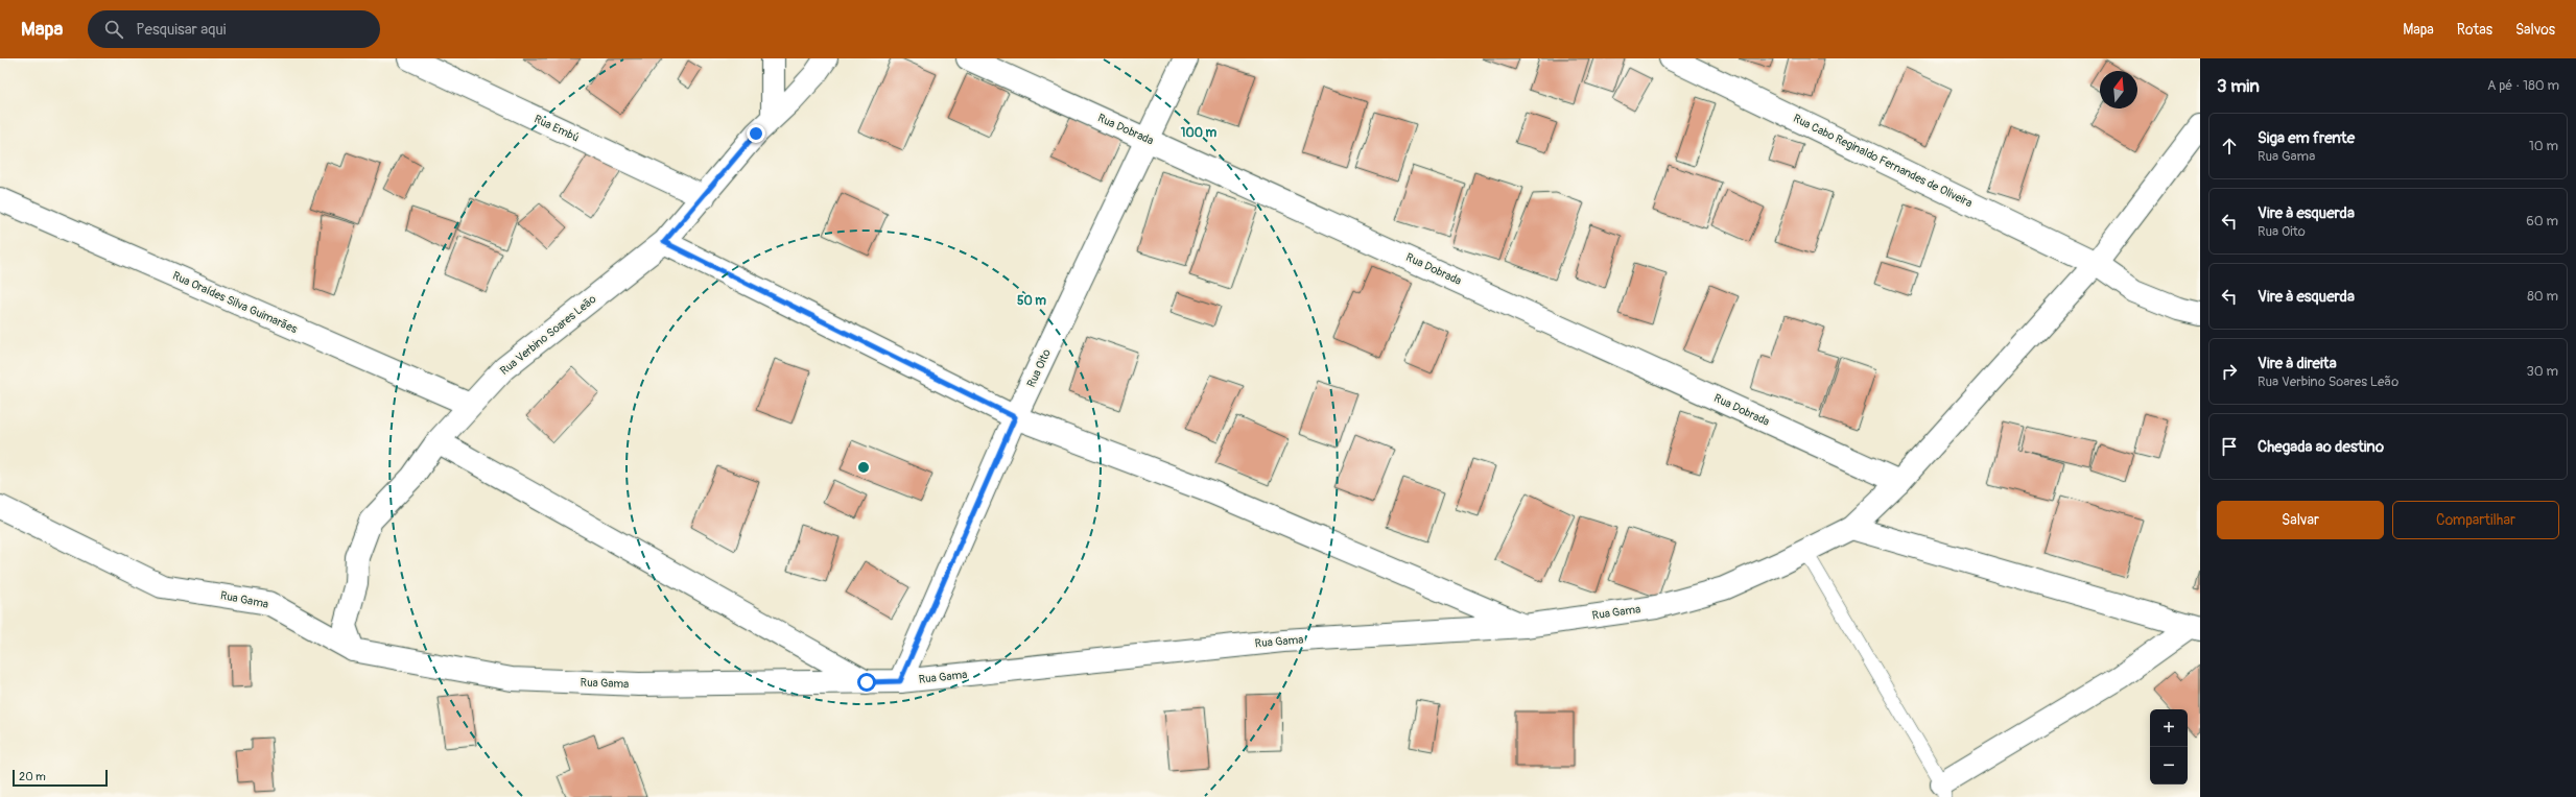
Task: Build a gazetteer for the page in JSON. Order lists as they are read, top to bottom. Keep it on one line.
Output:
{"streets":{"street":["Rua Embú","Rua Dobrada","Rua Cabo Reginaldo Fernandes de Oliveira","Rua Oraídes Silva Guimarães","Rua Verbino Soares Leão","Rua Oito","Rua Gama"]},"crossings":[["Rua Embú","Rua Verbino Soares Leão"],["Rua Dobrada","Rua Oito"],["Rua Dobrada","Rua Gama"],["Rua Cabo Reginaldo Fernandes de Oliveira","Rua Gama"],["Rua Oraídes Silva Guimarães","Rua Verbino Soares Leão"],["Rua Verbino Soares Leão","Rua Gama"],["Rua Oito","Rua Gama"]],"scale_bar":"20 m","north":"top","page":{"header":"Mapa","search":"Pesquisar aqui","nav":["Mapa","Rotas","Salvos"],"heading":["3 min","A pé · 180 m"],"list":[["Siga em frente","Rua Gama","10 m"],["Vire à esquerda","Rua Oito","60 m"],["Vire à esquerda","80 m"],["Vire à direita","Rua Verbino Soares Leão","30 m"],"Chegada ao destino"],"buttons":["Salvar","Compartilhar"],"map_buttons":["+","−"],"scale":"20 m"},"rings":["100 m","50 m"]}
